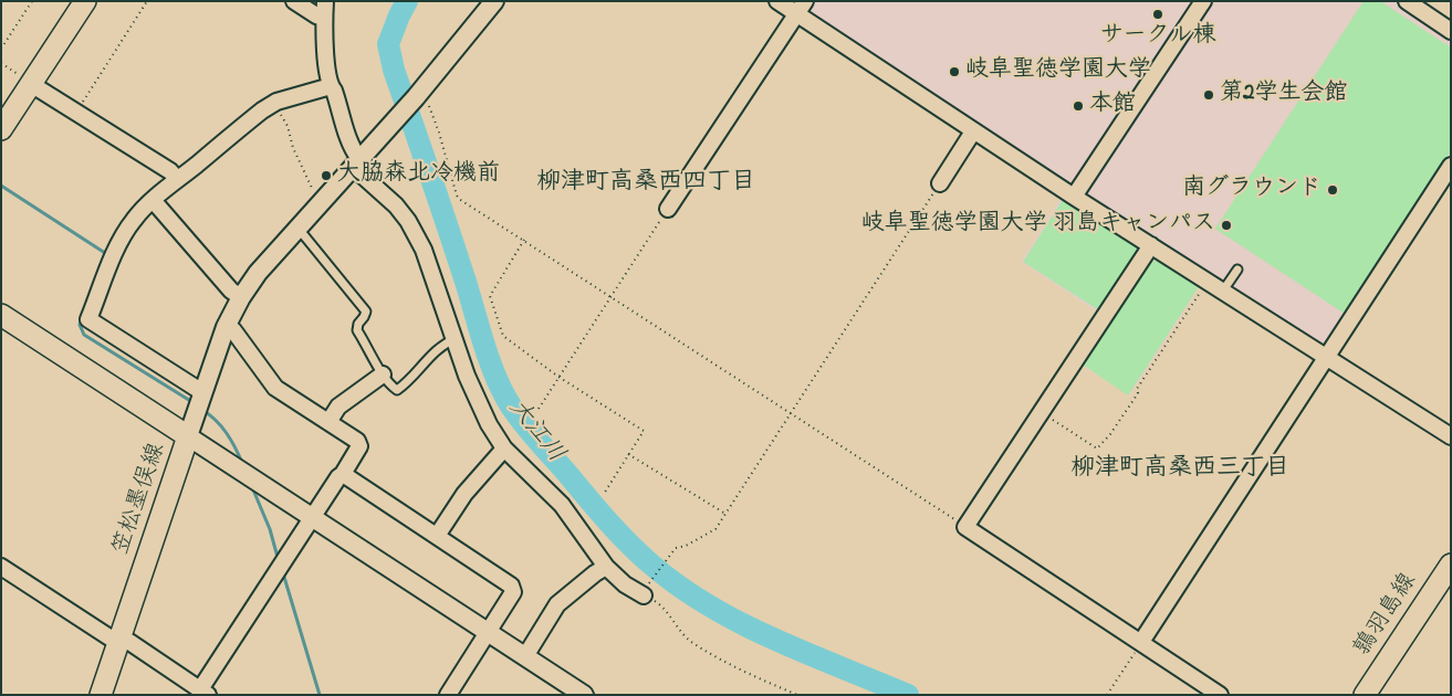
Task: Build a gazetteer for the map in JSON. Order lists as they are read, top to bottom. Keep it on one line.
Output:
{"streets":{"main road":["笠松墨俣線","鶉羽島線"]},"districts":["柳津町高桑西四丁目","柳津町高桑西三丁目"],"water":["大江川"],"places":["サークル棟","岐阜聖徳学園大学","第2学生会館","本館","大脇森北冷機前","南グラウンド","岐阜聖徳学園大学 羽島キャンパス"]}
